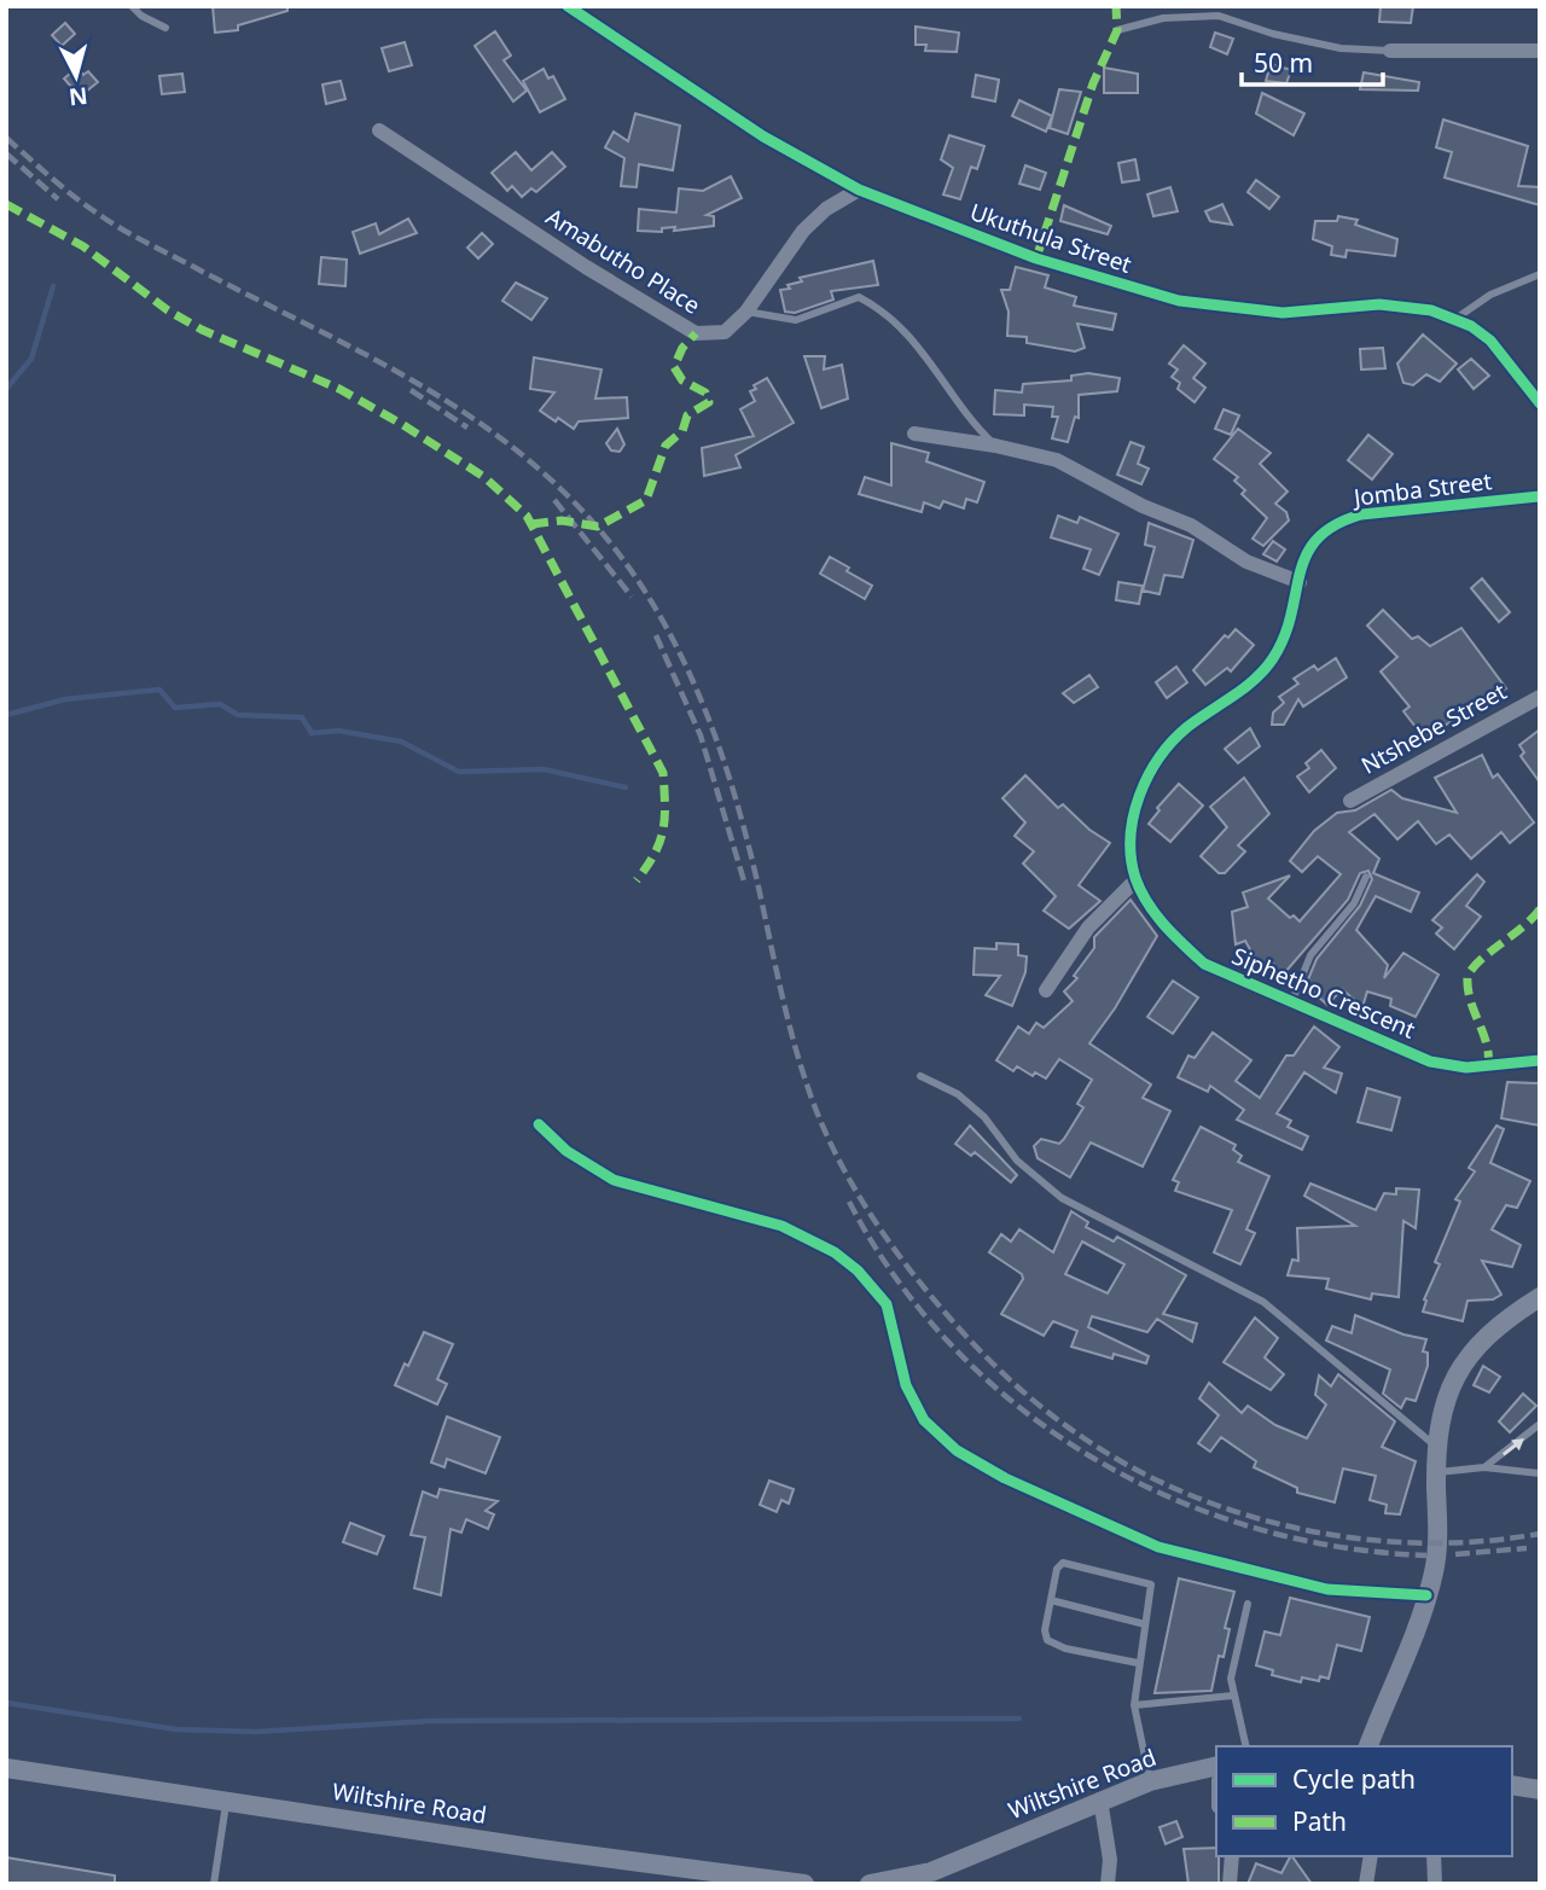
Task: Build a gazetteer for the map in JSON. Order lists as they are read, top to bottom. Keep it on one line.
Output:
{"streets":{"street":["Ukuthula Street","Amabutho Place","Jomba Street","Ntshebe Street","Siphetho Crescent","Wiltshire Road"]},"crossings":[["Ukuthula Street","Amabutho Place"],["Jomba Street","Siphetho Crescent"]],"legend":["Cycle path","Path"],"scale_bar":"50 m","north":"bottom"}
